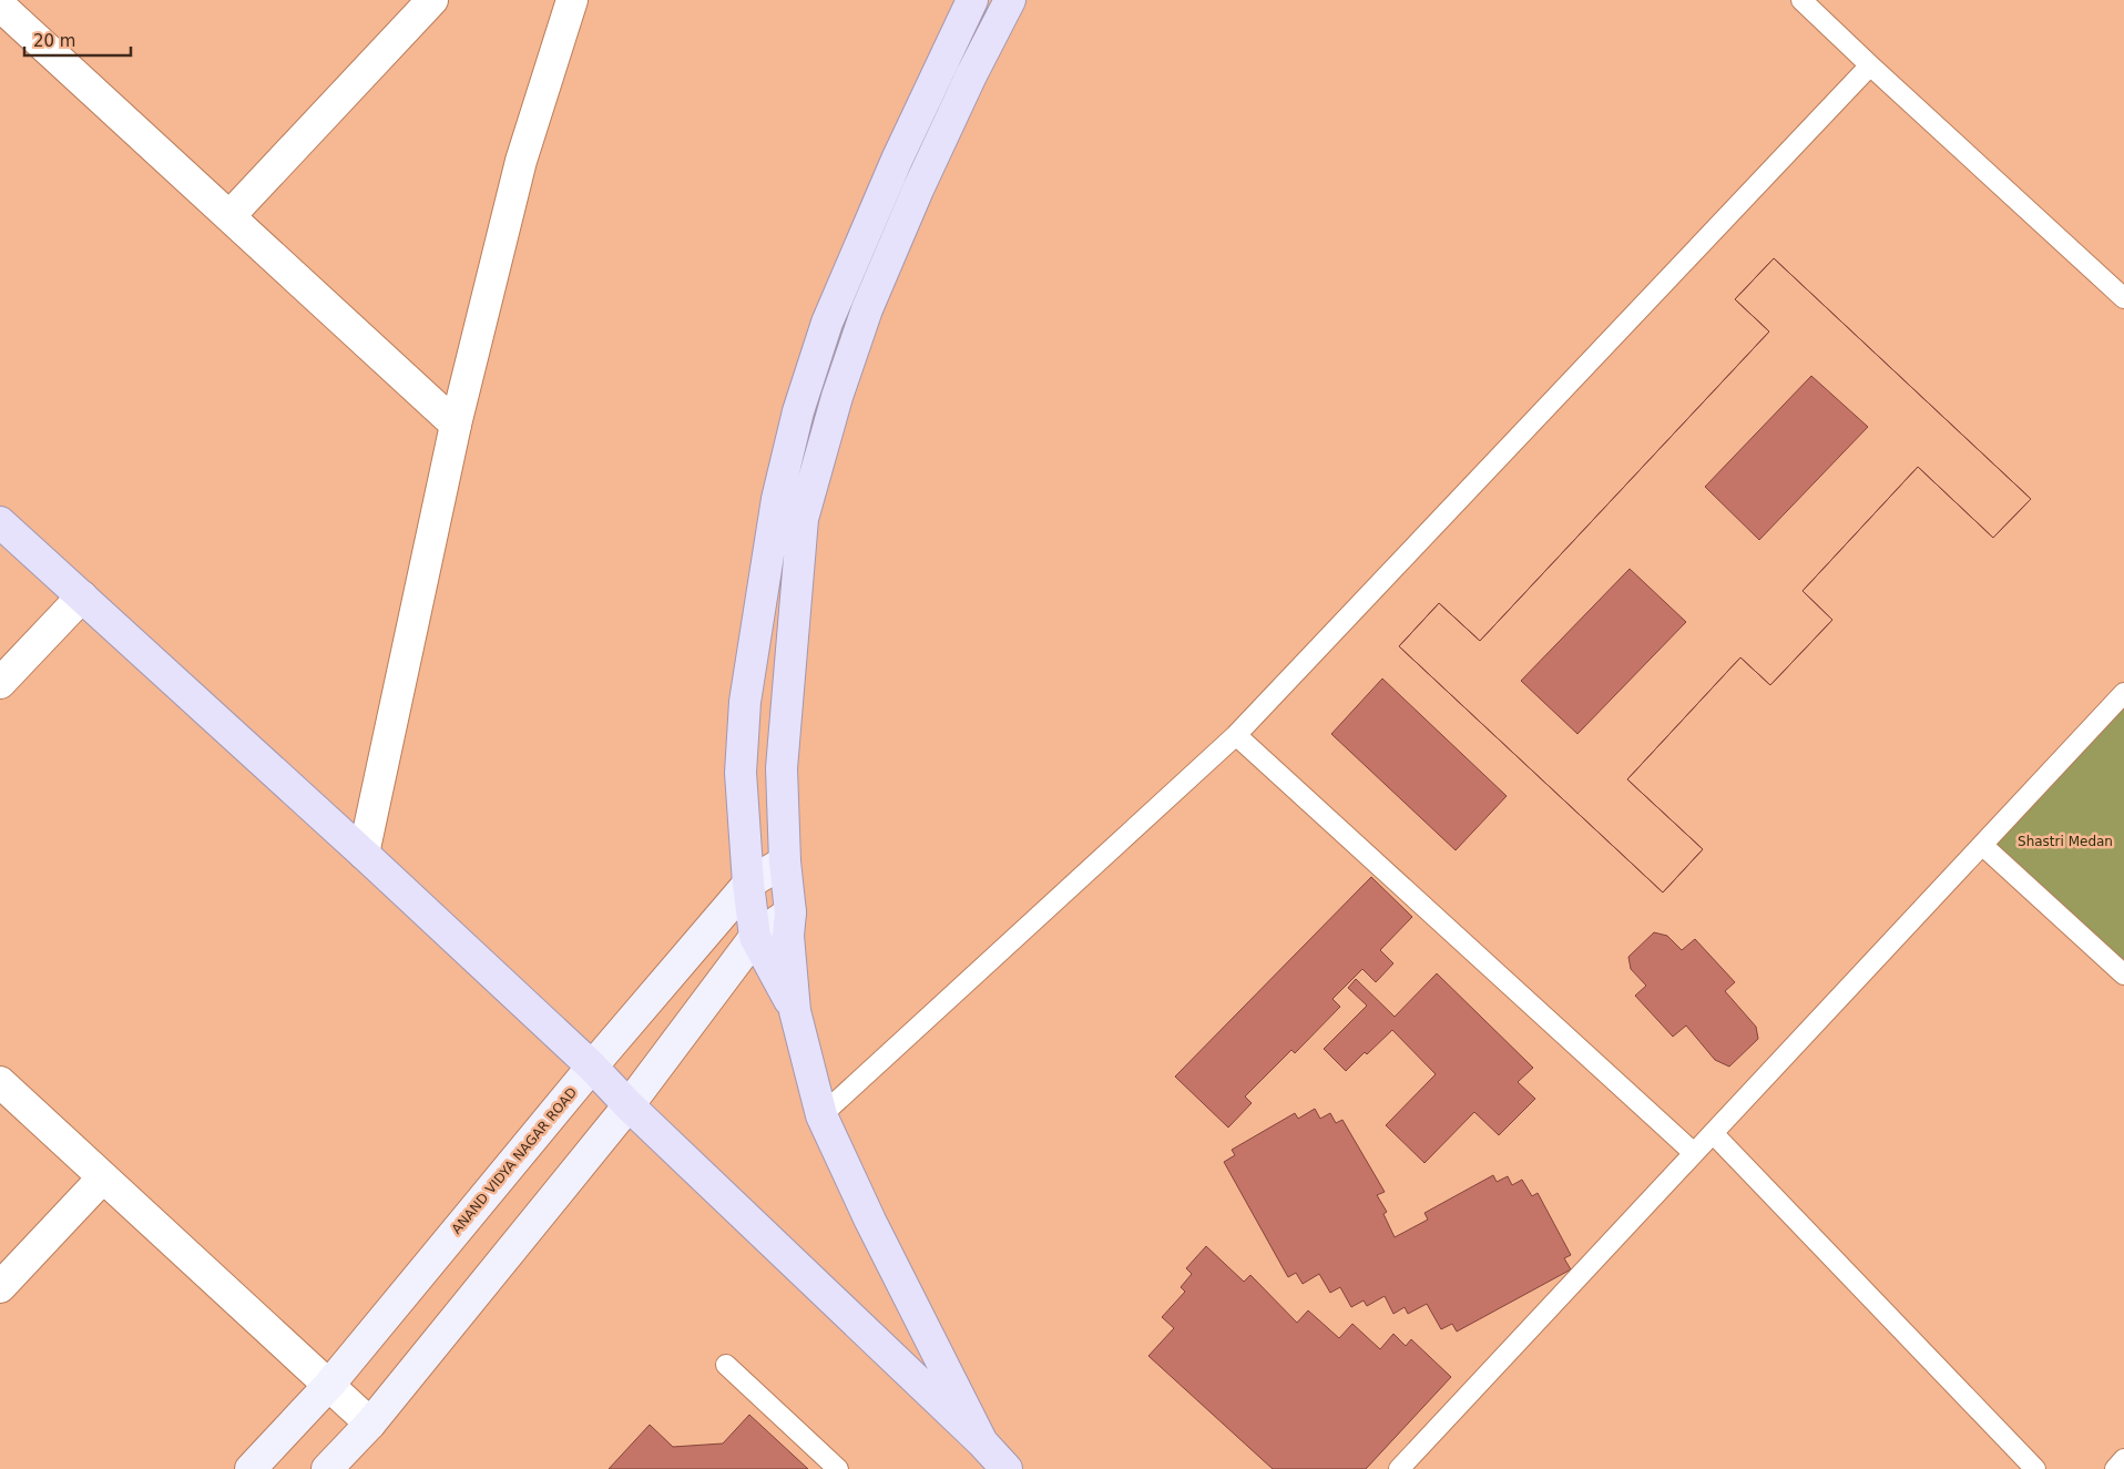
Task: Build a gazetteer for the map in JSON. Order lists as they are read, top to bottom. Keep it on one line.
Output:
{"streets":{"main road":["ANAND VIDYA NAGAR ROAD"]},"parks":["Shastri Medan"],"scale_bar":"20 m"}
